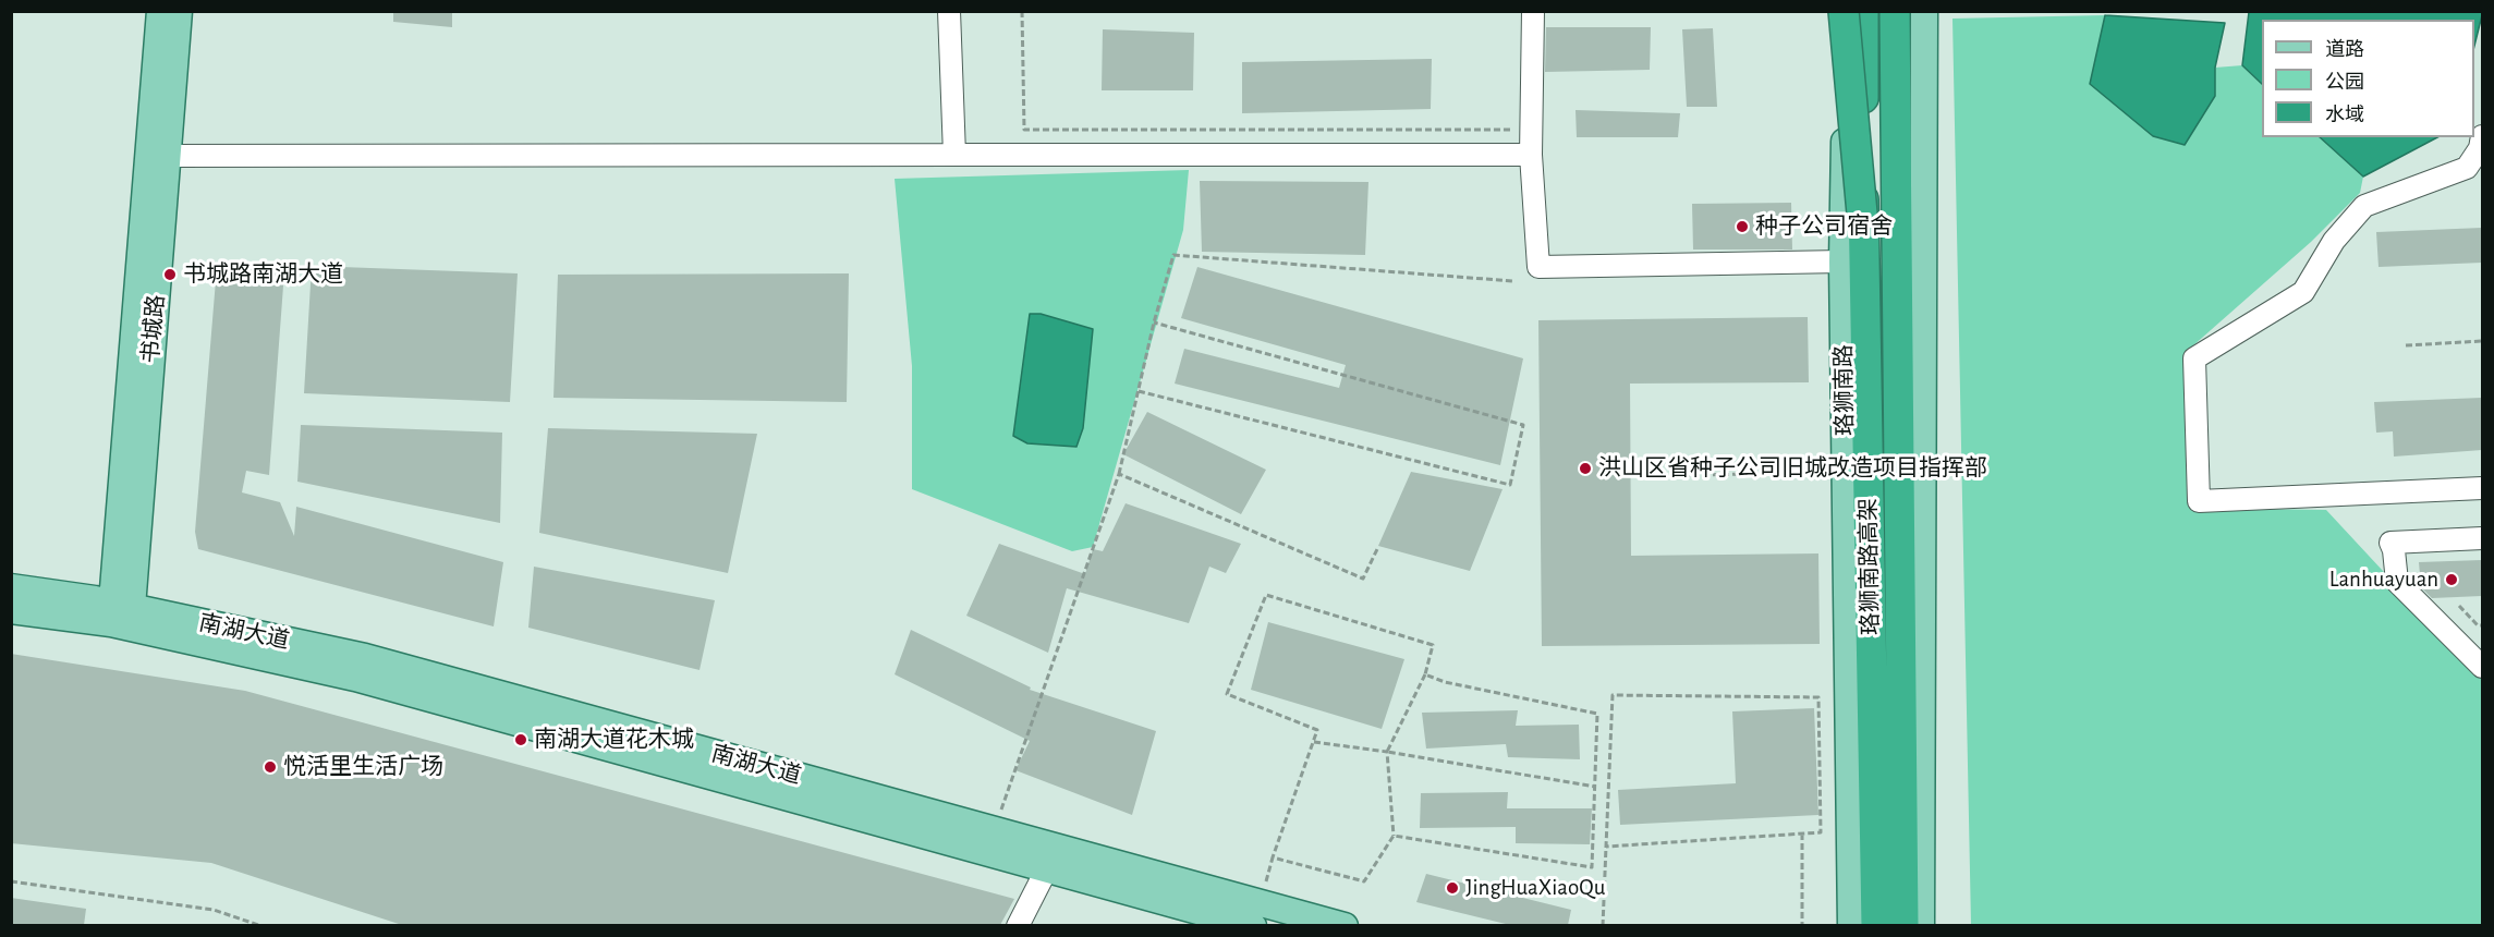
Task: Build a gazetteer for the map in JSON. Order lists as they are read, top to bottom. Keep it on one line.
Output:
{"streets":{"highway":["珞狮南路高架"],"main road":["书城路","珞狮南路","南湖大道"]},"crossings":[["书城路","南湖大道"]],"places":["种子公司宿舍","书城路南湖大道","洪山区省种子公司旧城改造项目指挥部","Lanhuayuan","南湖大道花木城","悦活里生活广场","JingHuaXiaoQu"],"legend":["道路","公园","水域"]}
